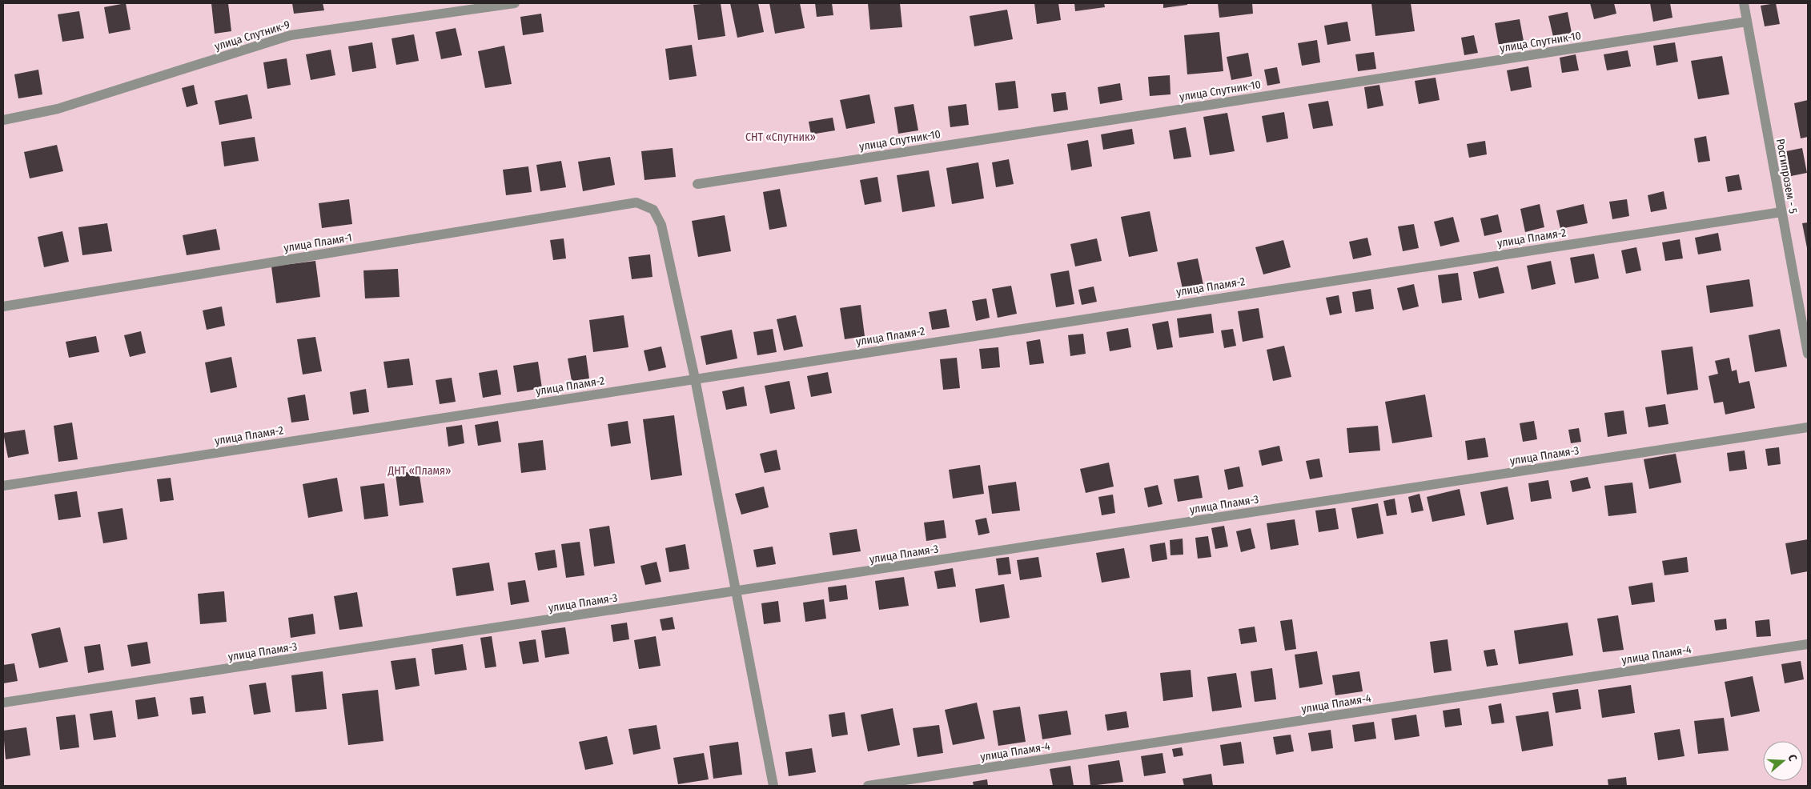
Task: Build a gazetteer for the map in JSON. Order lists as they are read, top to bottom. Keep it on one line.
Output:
{"streets":{"street":["улица Спутник-9","улица Спутник-10","Росгипрозем - 5","улица Пламя-2","улица Пламя-1","улица Пламя-3","улица Пламя-4"]},"crossings":[["улица Спутник-10","Росгипрозем - 5"],["Росгипрозем - 5","улица Пламя-2"],["улица Пламя-2","улица Пламя-1"]],"parks":["СНТ «Спутник»","ДНТ «Пламя»"],"north":"right"}
